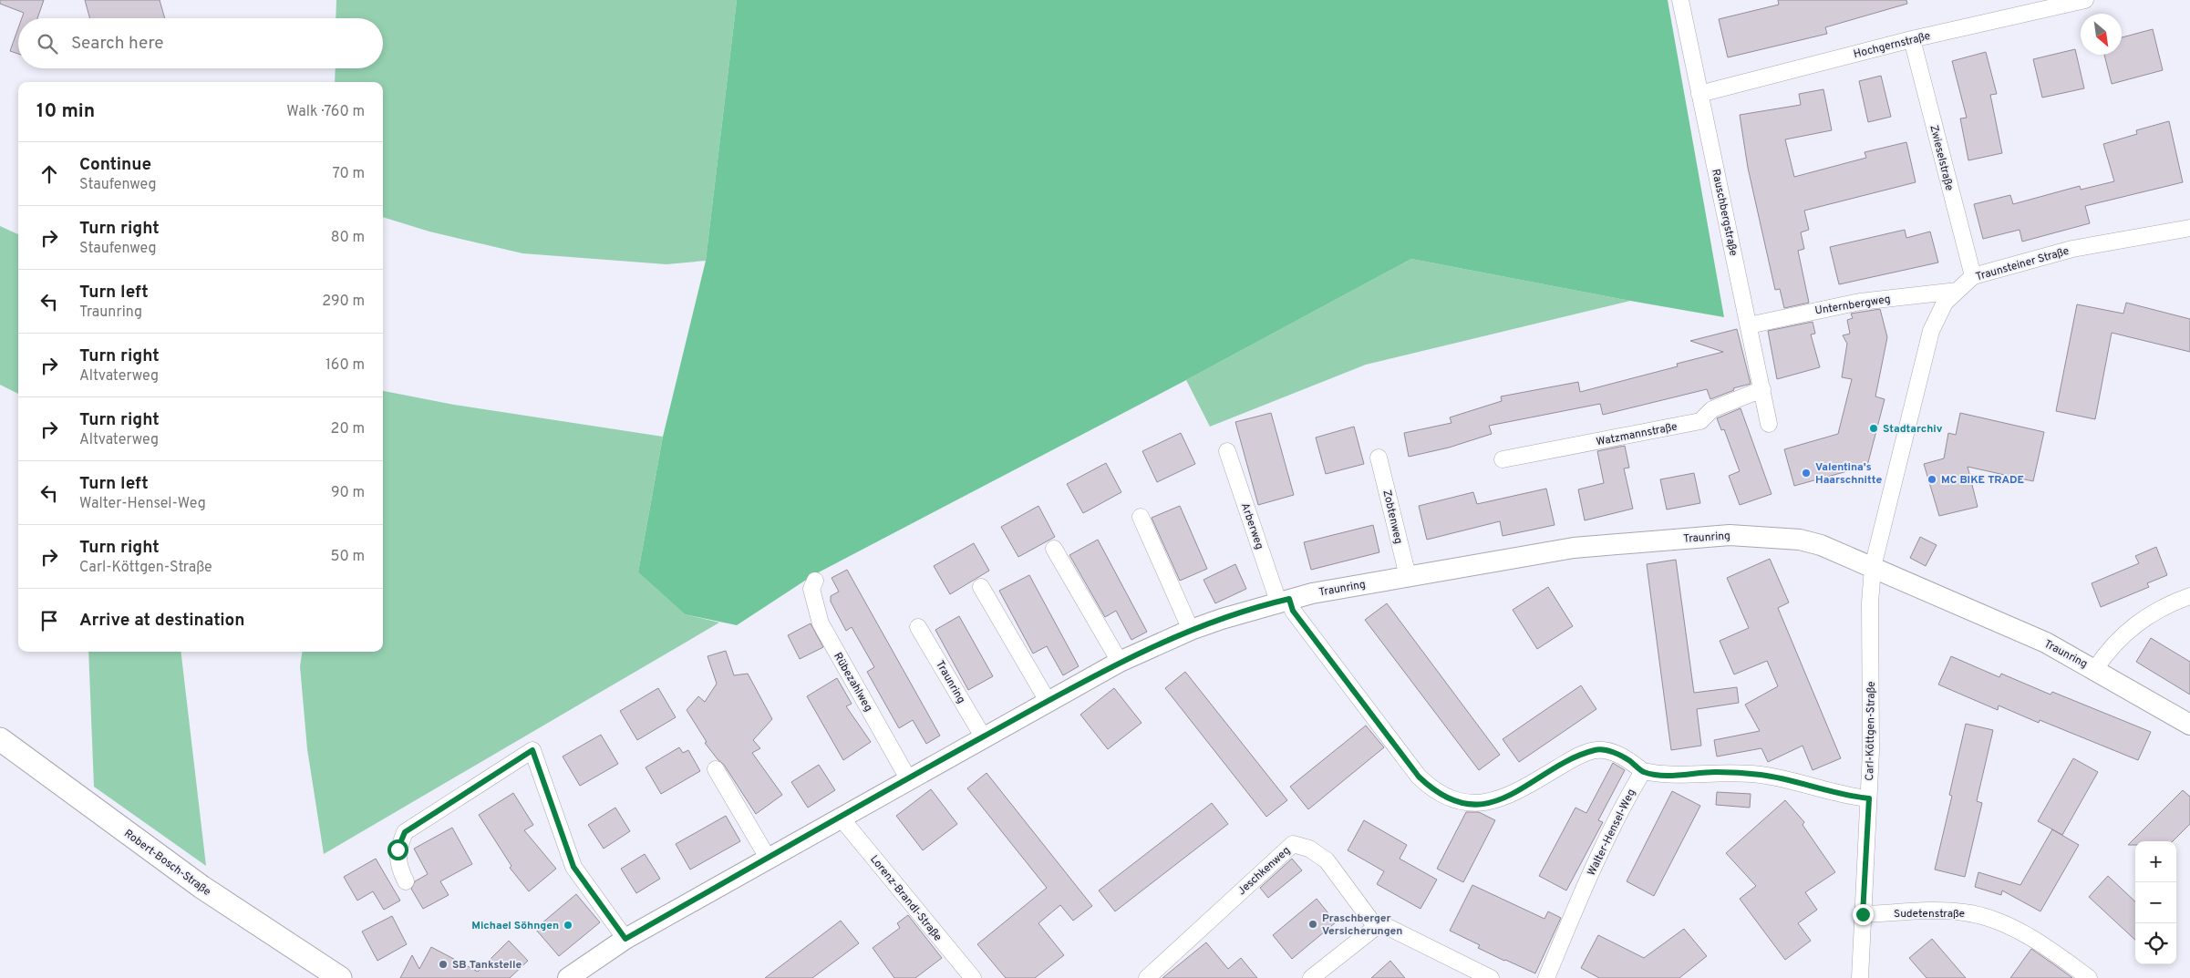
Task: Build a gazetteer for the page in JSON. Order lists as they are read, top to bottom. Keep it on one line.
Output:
{"streets":{"main road":["Robert-Bosch-Straße"],"street":["Hochgernstraße","Zwieselstraße","Rauschbergstraße","Traunsteiner Straße","Unternbergweg","Watzmannstraße","Zobtenweg","Arberweg","Traunring","Rübezahlweg","Carl-Köttgen-Straße","Walter-Hensel-Weg","Jeschkenweg","Lorenz-Brandl-Straße","Sudetenstraße"]},"crossings":[["Hochgernstraße","Zwieselstraße"],["Hochgernstraße","Rauschbergstraße"],["Zwieselstraße","Traunsteiner Straße"],["Rauschbergstraße","Unternbergweg"],["Rauschbergstraße","Watzmannstraße"],["Traunsteiner Straße","Unternbergweg"],["Traunsteiner Straße","Traunring"],["Traunsteiner Straße","Carl-Köttgen-Straße"],["Zobtenweg","Traunring"],["Arberweg","Traunring"],["Arberweg","Walter-Hensel-Weg"],["Traunring","Rübezahlweg"],["Traunring","Carl-Köttgen-Straße"],["Traunring","Lorenz-Brandl-Straße"],["Carl-Köttgen-Straße","Sudetenstraße"]],"places":["Stadtarchiv","Valentina's Haarschnitte","MC BIKE TRADE","Praschberger Versicherungen","Michael Söhngen","SB Tankstelle"],"north":"bottom right","page":{"search":"Search here","heading":["10 min","Walk · 760 m"],"list":[["Continue","Staufenweg","70 m"],["Turn right","Staufenweg","80 m"],["Turn left","Traunring","290 m"],["Turn right","Altvaterweg","160 m"],["Turn right","Altvaterweg","20 m"],["Turn left","Walter-Hensel-Weg","90 m"],["Turn right","Carl-Köttgen-Straße","50 m"],"Arrive at destination"],"map_buttons":["+","−"]}}
